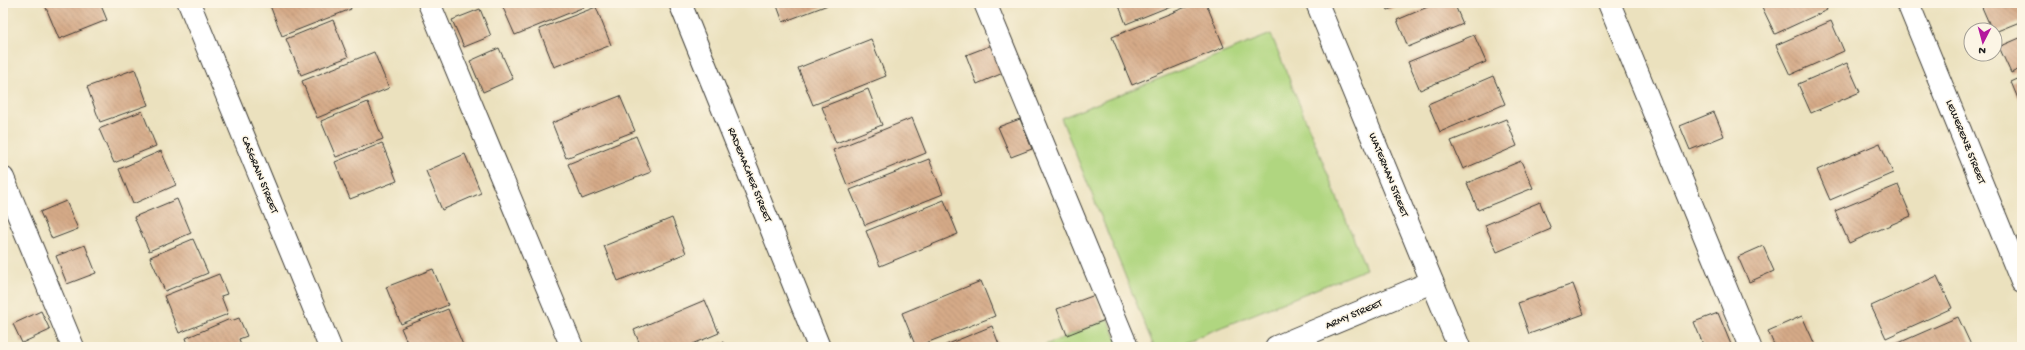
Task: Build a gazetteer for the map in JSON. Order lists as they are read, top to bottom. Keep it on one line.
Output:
{"streets":{"street":["LEWERENZ STREET","CASGRAIN STREET","RADEMACHER STREET","WATERMAN STREET","ARMY STREET"]},"crossings":[["WATERMAN STREET","ARMY STREET"]],"north":"bottom"}
